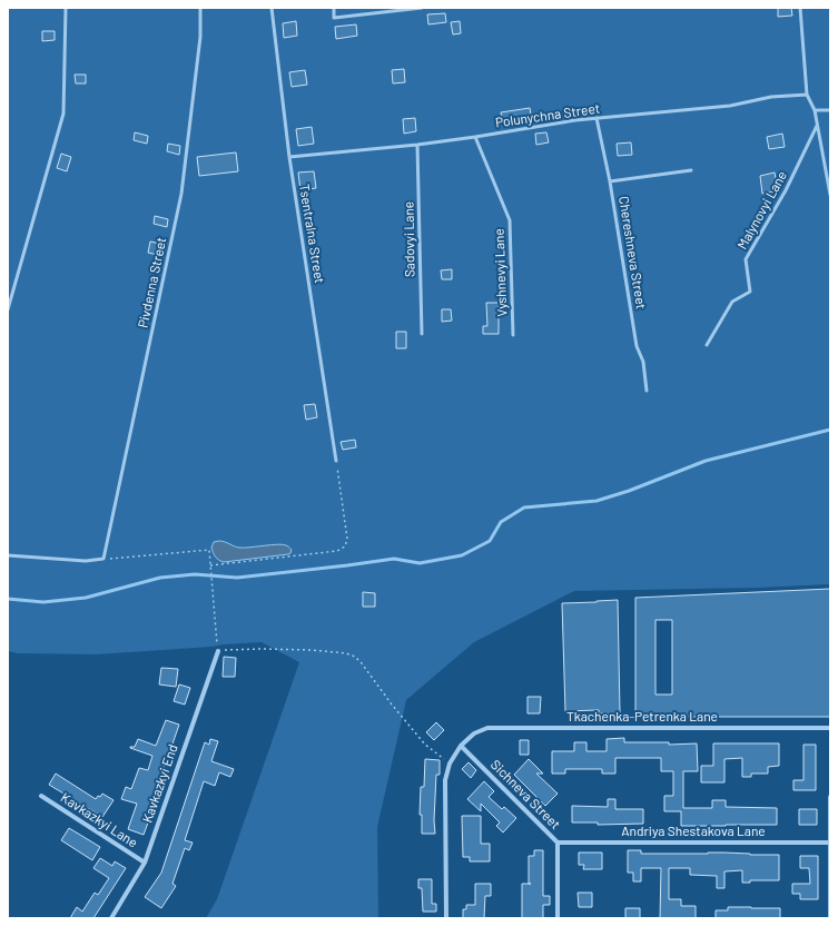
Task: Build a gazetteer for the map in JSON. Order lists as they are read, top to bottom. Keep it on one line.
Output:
{"streets":{"street":["Tkachenka-Petrenka Lane","Kavkazkyi End","Sichneva Street","Kavkazkyi Lane","Andriya Shestakova Lane"],"lane":["Polunychna Street","Malynovyi Lane","Tsentralna Street","Sadovyi Lane","Chereshneva Street","Vyshnevyi Lane","Pivdenna Street"]},"crossings":[["Polunychna Street","Tsentralna Street"],["Polunychna Street","Sadovyi Lane"],["Polunychna Street","Chereshneva Street"],["Polunychna Street","Vyshnevyi Lane"],["Tkachenka-Petrenka Lane","Sichneva Street"],["Kavkazkyi End","Kavkazkyi Lane"],["Sichneva Street","Andriya Shestakova Lane"]]}
